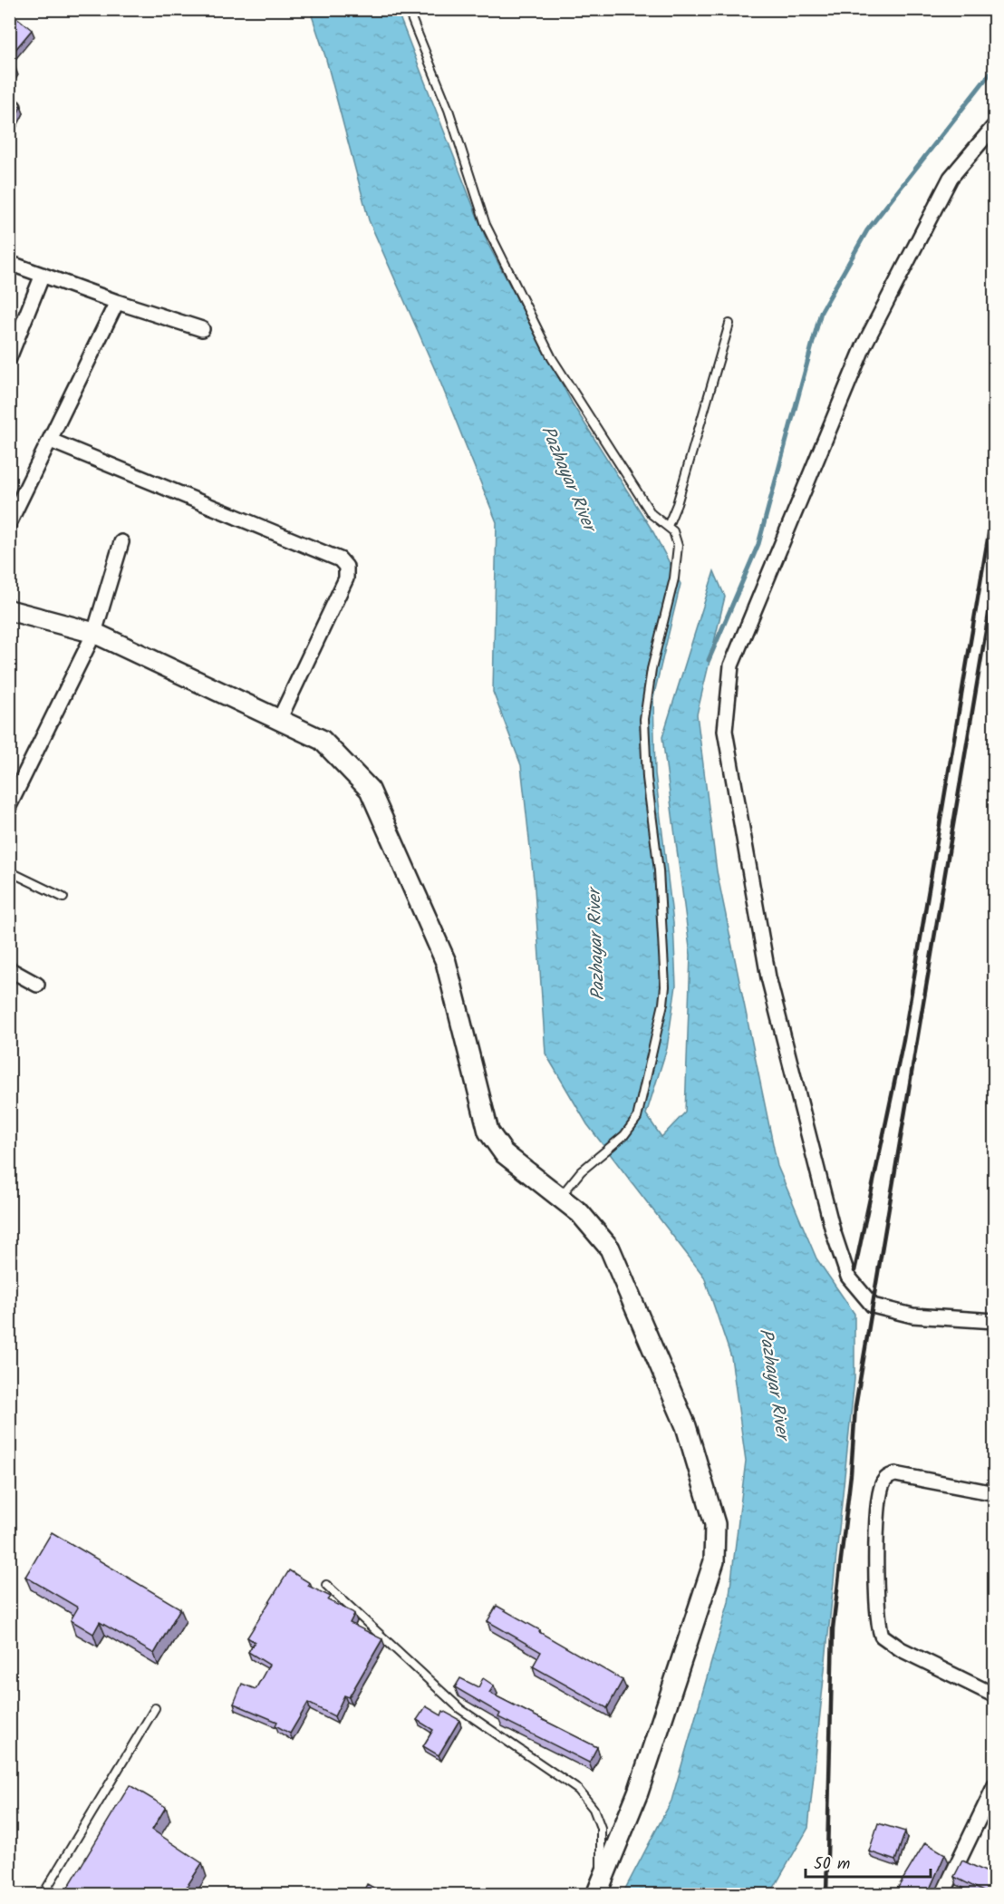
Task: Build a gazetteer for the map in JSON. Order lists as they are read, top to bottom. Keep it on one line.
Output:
{"water":["Pazhayar River"],"scale_bar":"50 m"}
